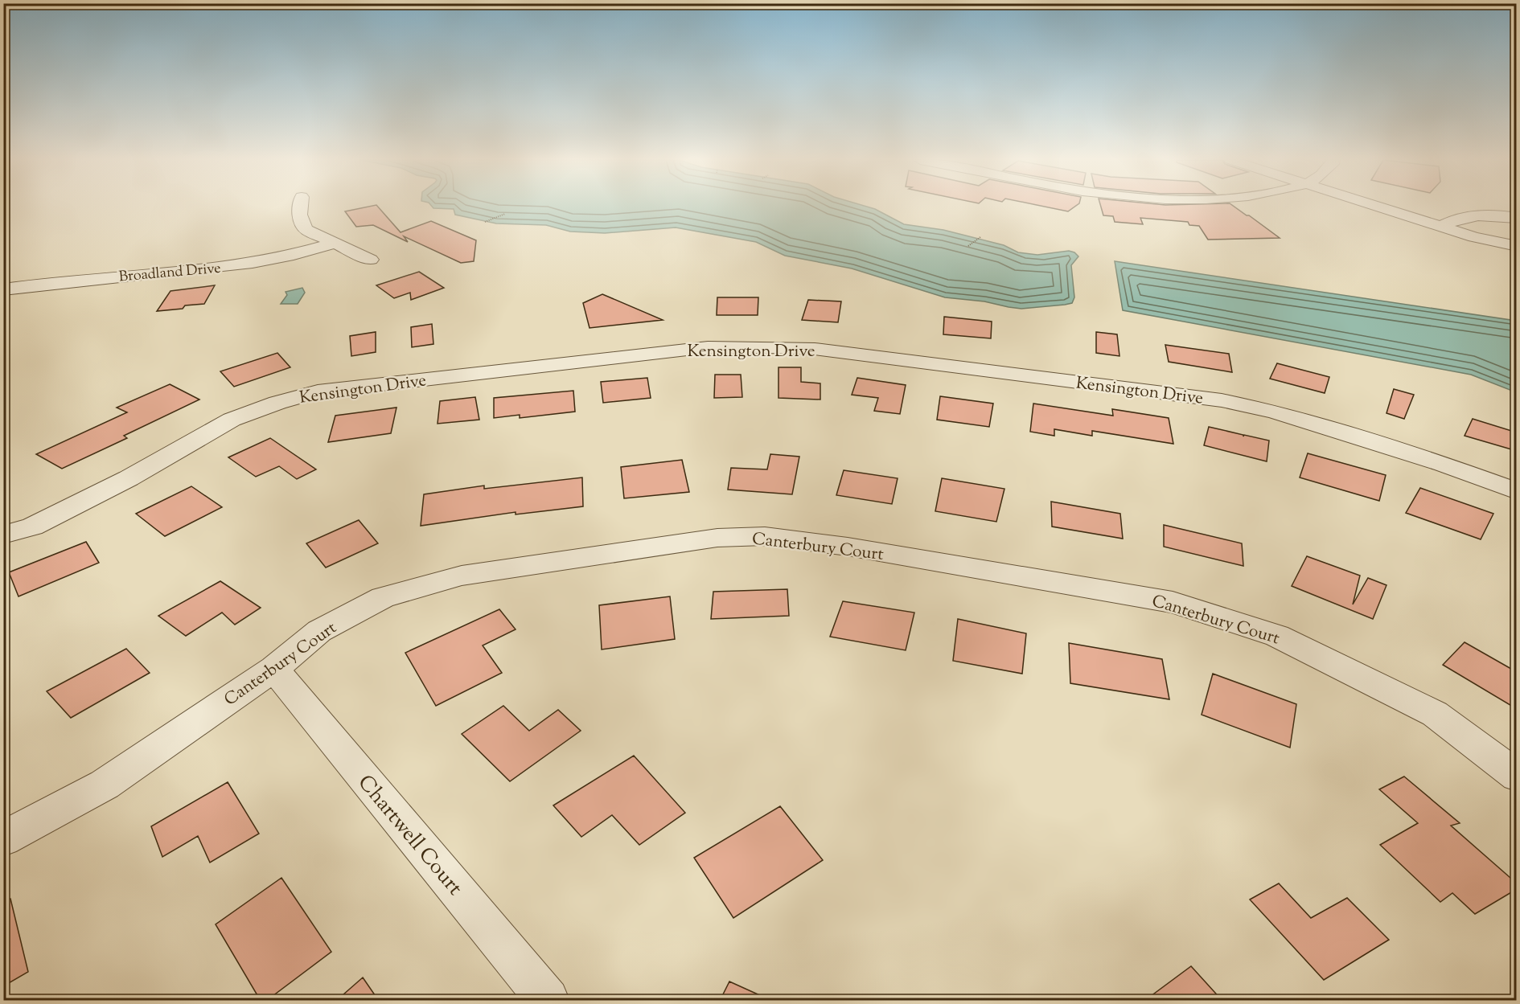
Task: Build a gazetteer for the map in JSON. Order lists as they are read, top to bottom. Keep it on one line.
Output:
{"streets":{"street":["Broadland Drive","Kensington Drive","Canterbury Court","Chartwell Court"]},"crossings":[["Canterbury Court","Chartwell Court"]]}
